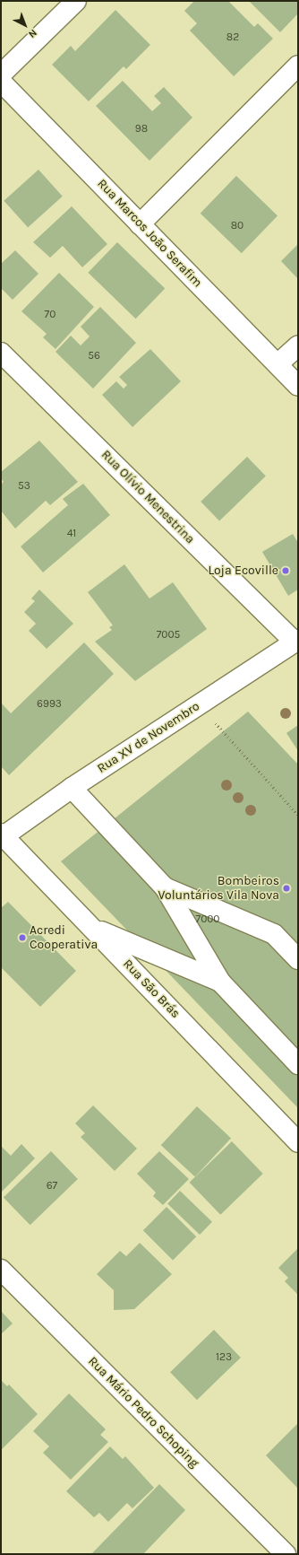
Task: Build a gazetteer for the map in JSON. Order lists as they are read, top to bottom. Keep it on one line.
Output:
{"streets":{"street":["Rua Marcos João Serafim","Rua Olívio Menestrina","Rua XV de Novembro","Rua São Brás","Rua Mário Pedro Schoping"]},"crossings":[["Rua Olívio Menestrina","Rua XV de Novembro"],["Rua XV de Novembro","Rua São Brás"]],"places":["Loja Ecoville","Bombeiros Voluntários Vila Nova","Acredi Cooperativa"],"house_numbers":["82","98","80","70","56","53","41","7005","6993","7000","67","123"],"north":"bottom right"}
